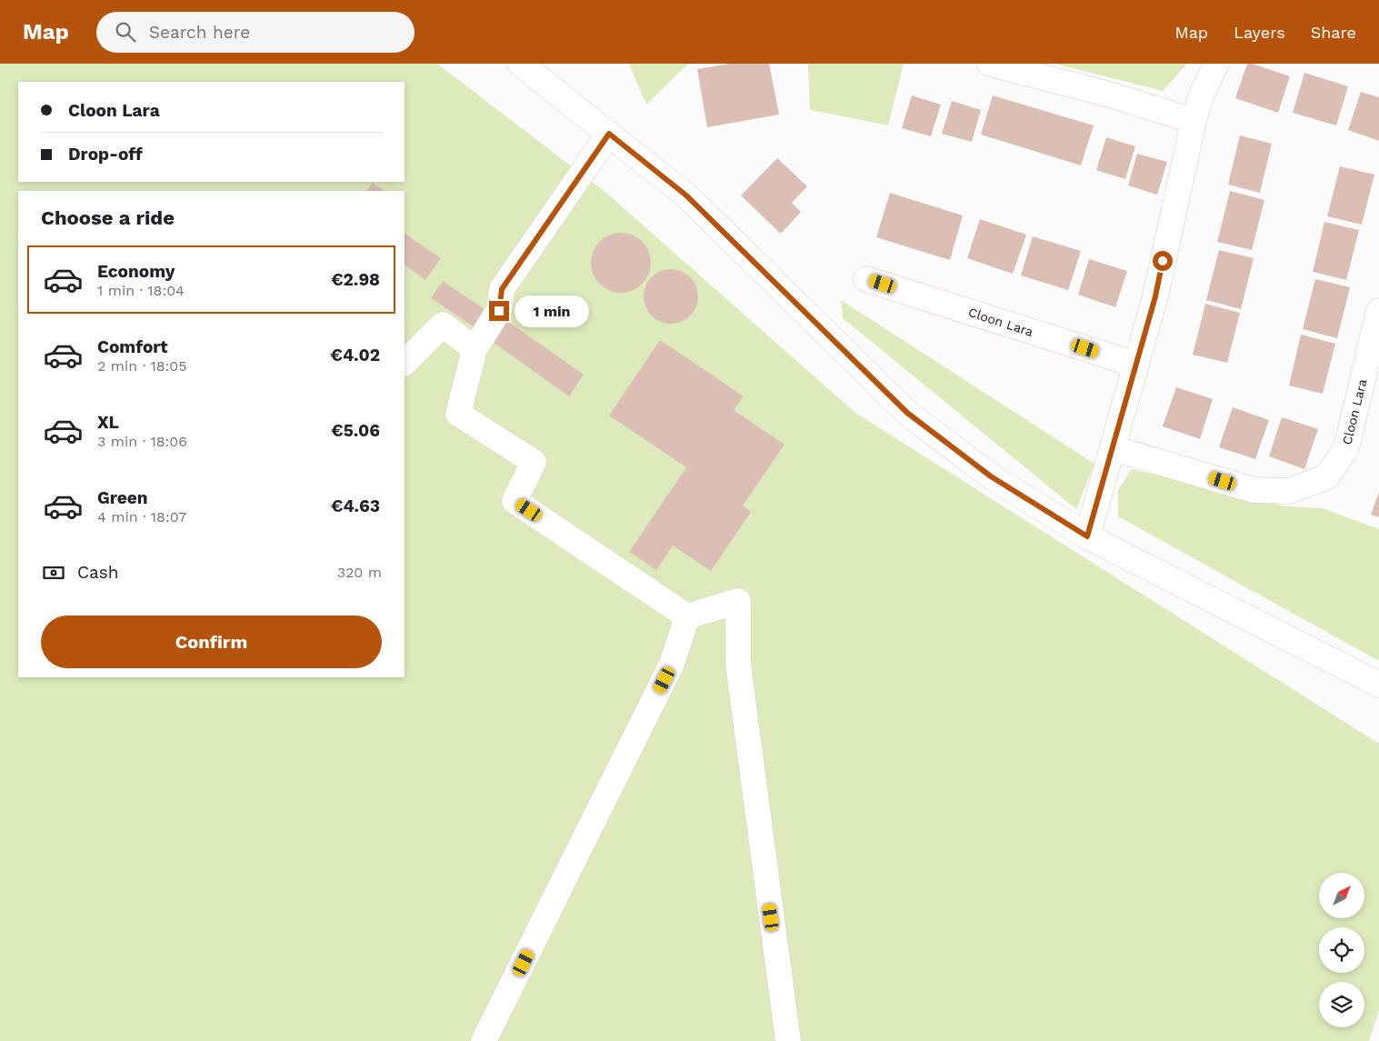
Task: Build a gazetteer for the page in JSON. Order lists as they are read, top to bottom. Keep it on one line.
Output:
{"streets":{"street":["Cloon Lara"]},"north":"top right","page":{"header":"Map","search":"Search here","nav":["Map","Layers","Share"],"banner":["Cloon Lara","Drop-off"],"heading":"Choose a ride","list":[{"name":"Economy","note":"1 min · 18:04","value":"€2.98"},{"name":"Comfort","note":"2 min · 18:05","value":"€4.02"},{"name":"XL","note":"3 min · 18:06","value":"€5.06"},{"name":"Green","note":"4 min · 18:07","value":"€4.63"}],"bubble":"1 min","pay":["Cash","320 m"],"buttons":"Confirm"}}
